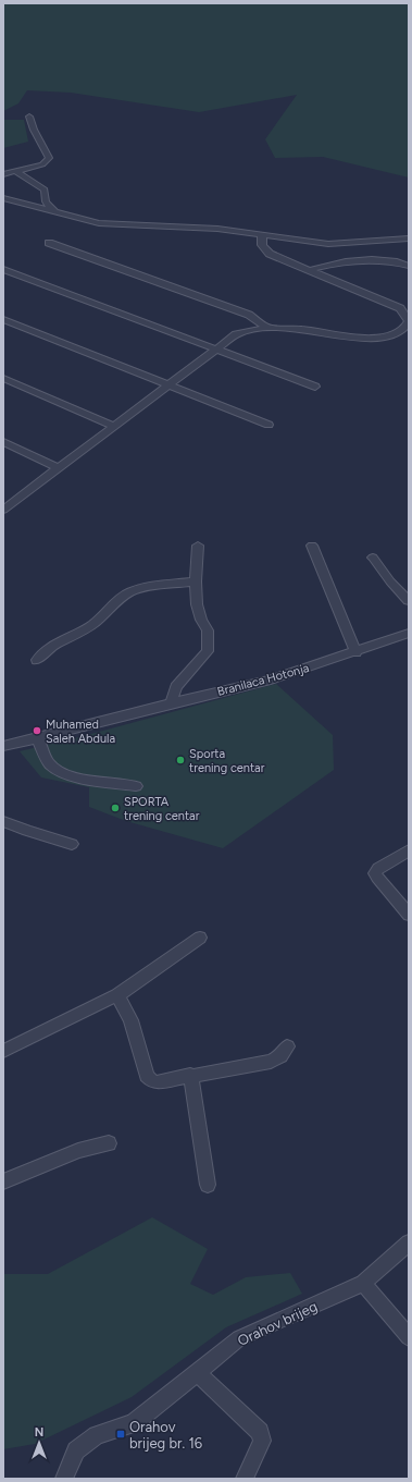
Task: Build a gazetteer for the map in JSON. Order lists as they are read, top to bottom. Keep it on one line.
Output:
{"streets":{"street":["Branilaca Hotonja","Orahov brijeg"]},"places":{"other":["Muhamed Saleh Abdula","Sporta trening centar","SPORTA trening centar"],"transit":["Orahov brijeg br. 16"]},"north":"top"}
